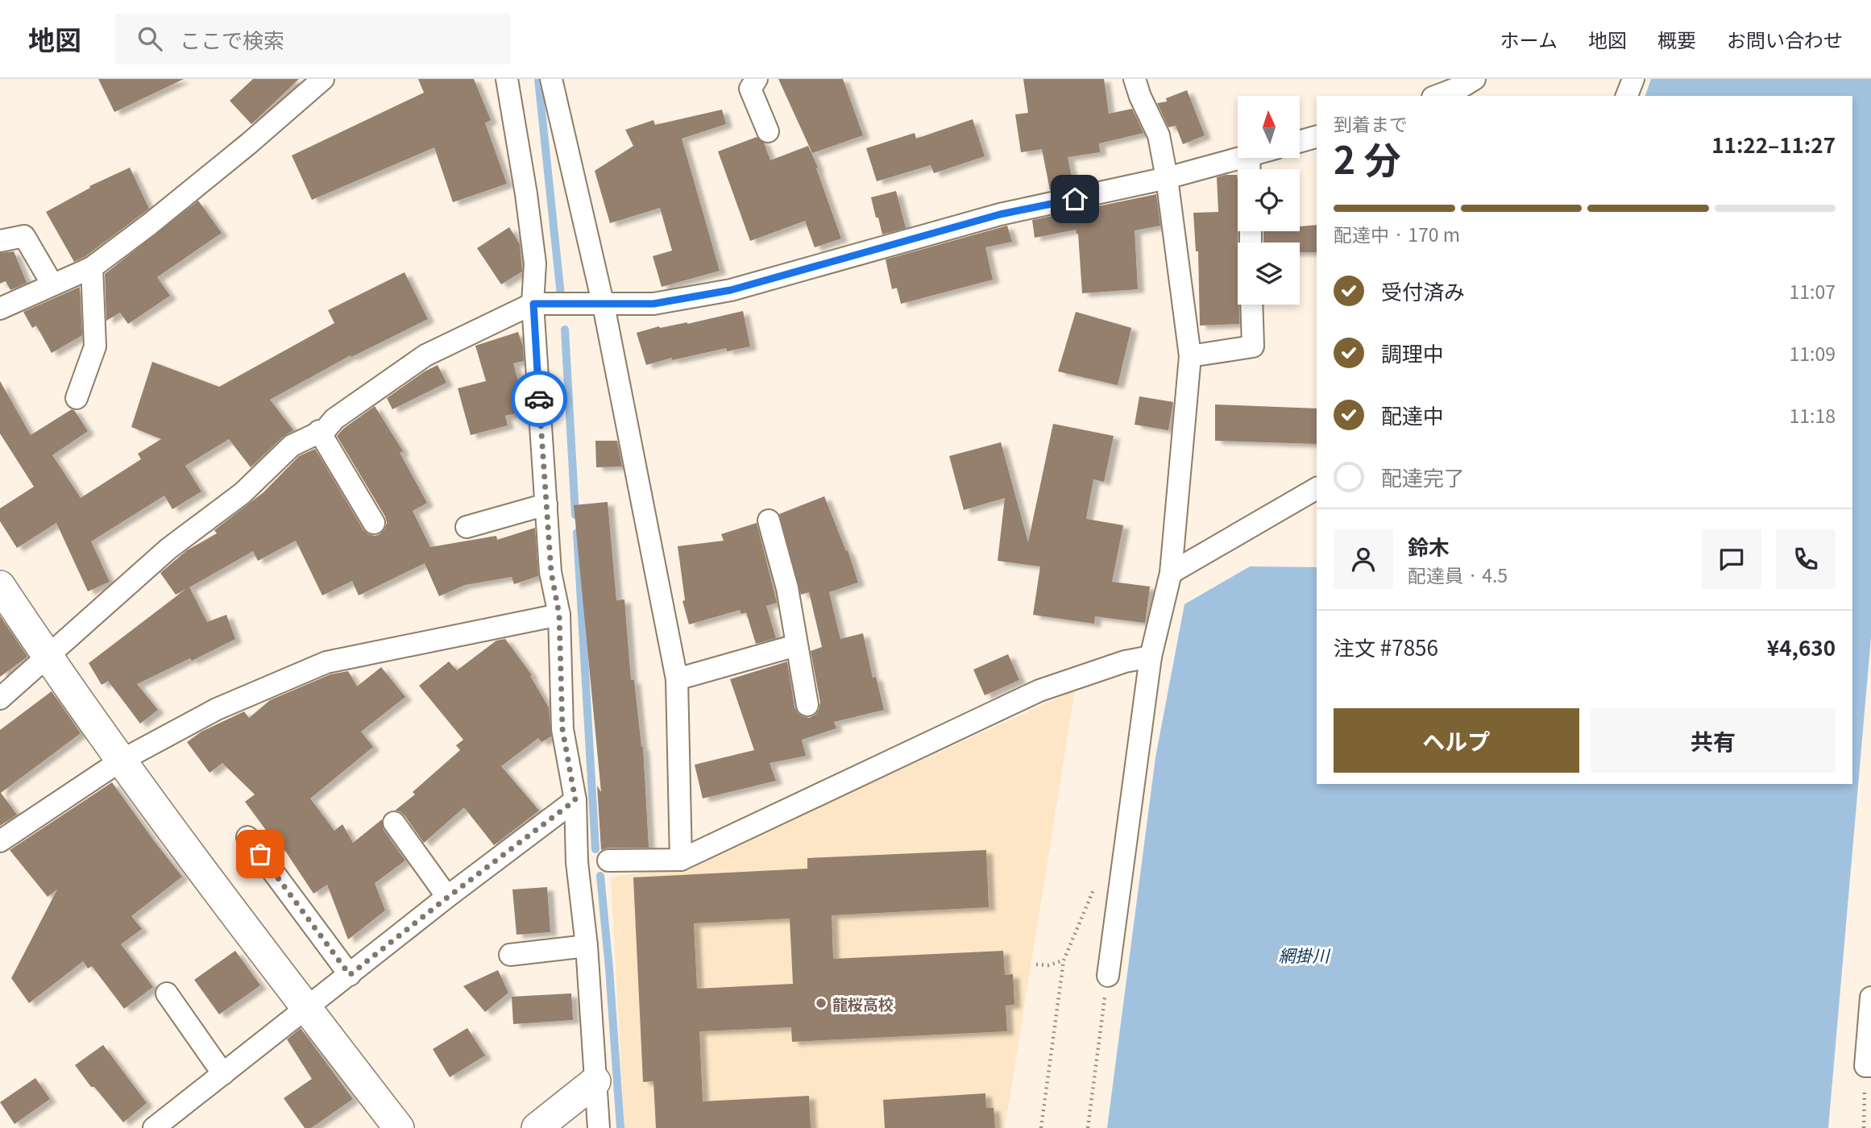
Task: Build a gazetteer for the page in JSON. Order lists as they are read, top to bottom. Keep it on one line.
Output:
{"water":["網掛川"],"places":["龍桜高校"],"north":"top","page":{"header":"地図","search":"ここで検索","nav":["ホーム","地図","概要","お問い合わせ"],"heading":["2 分","到着まで","11:22–11:27"],"panel":["鈴木","配達員 · 4.5","注文 #7856","¥4,630"],"bar":"配達中 · 170 m","list":[["受付済み","11:07"],["調理中","11:09"],["配達中","11:18"],"配達完了"],"buttons":["ヘルプ","共有"]}}
